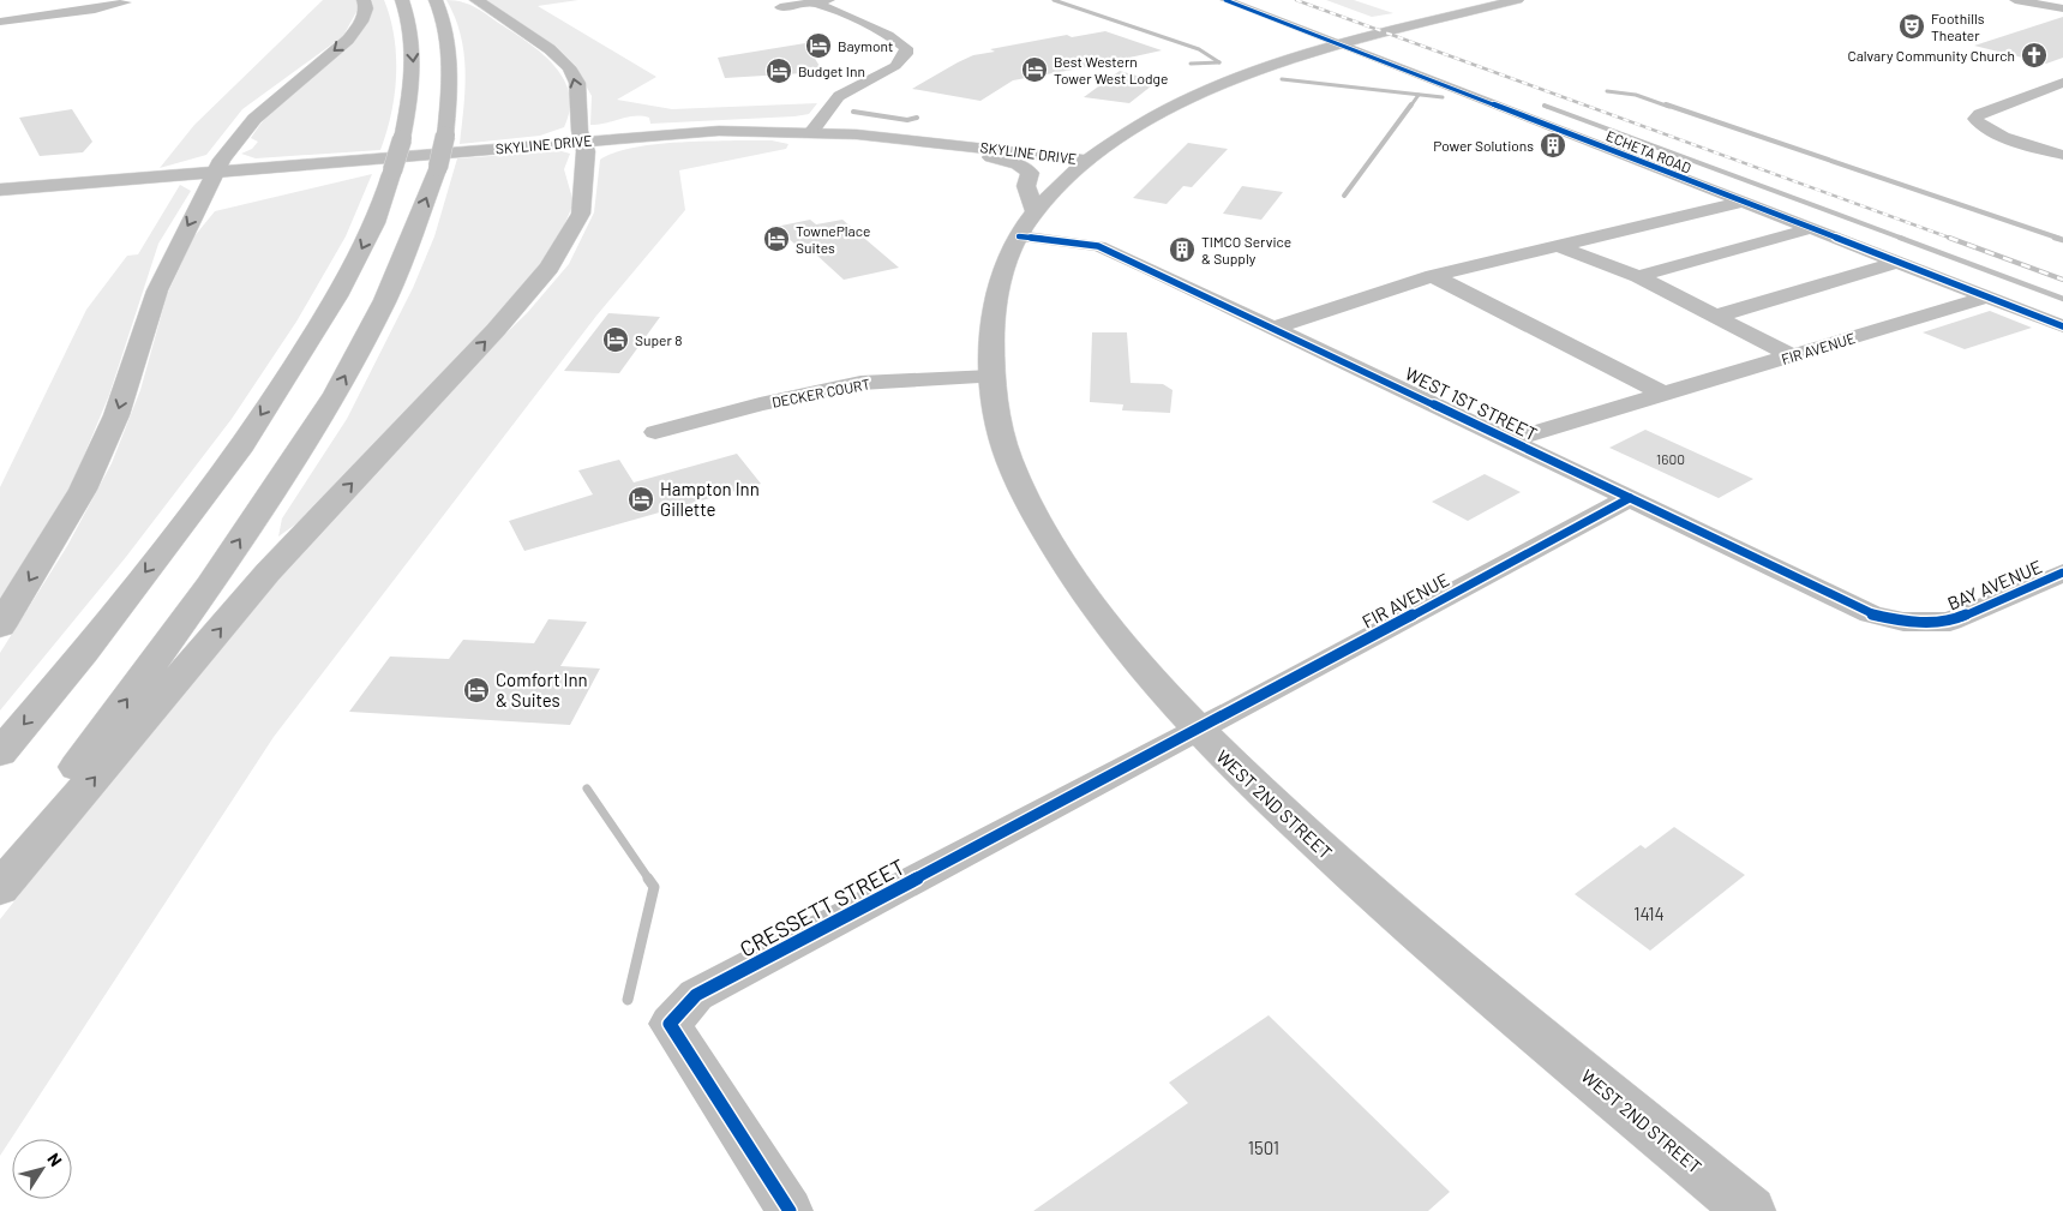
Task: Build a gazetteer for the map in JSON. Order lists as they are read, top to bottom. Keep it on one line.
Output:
{"streets":{"main road":["SKYLINE DRIVE","WEST 2ND STREET"],"street":["ECHETA ROAD","FIR AVENUE","DECKER COURT","WEST 1ST STREET","BAY AVENUE","CRESSETT STREET"]},"crossings":[["SKYLINE DRIVE","WEST 2ND STREET"],["ECHETA ROAD","FIR AVENUE"],["ECHETA ROAD","WEST 2ND STREET"],["FIR AVENUE","WEST 1ST STREET"],["FIR AVENUE","WEST 2ND STREET"],["FIR AVENUE","CRESSETT STREET"],["DECKER COURT","WEST 2ND STREET"],["WEST 1ST STREET","BAY AVENUE"],["WEST 1ST STREET","WEST 2ND STREET"],["WEST 2ND STREET","CRESSETT STREET"]],"places":{"theatre":["Foothills Theater"],"hotel":["Baymont","Best Western Tower West Lodge","Budget Inn","TownePlace Suites","Super 8","Hampton Inn Gillette","Comfort Inn & Suites"],"church":["Calvary Community Church"],"building":["Power Solutions","TIMCO Service & Supply"]},"house_numbers":["1600","1414","1501"],"north":"top right"}
